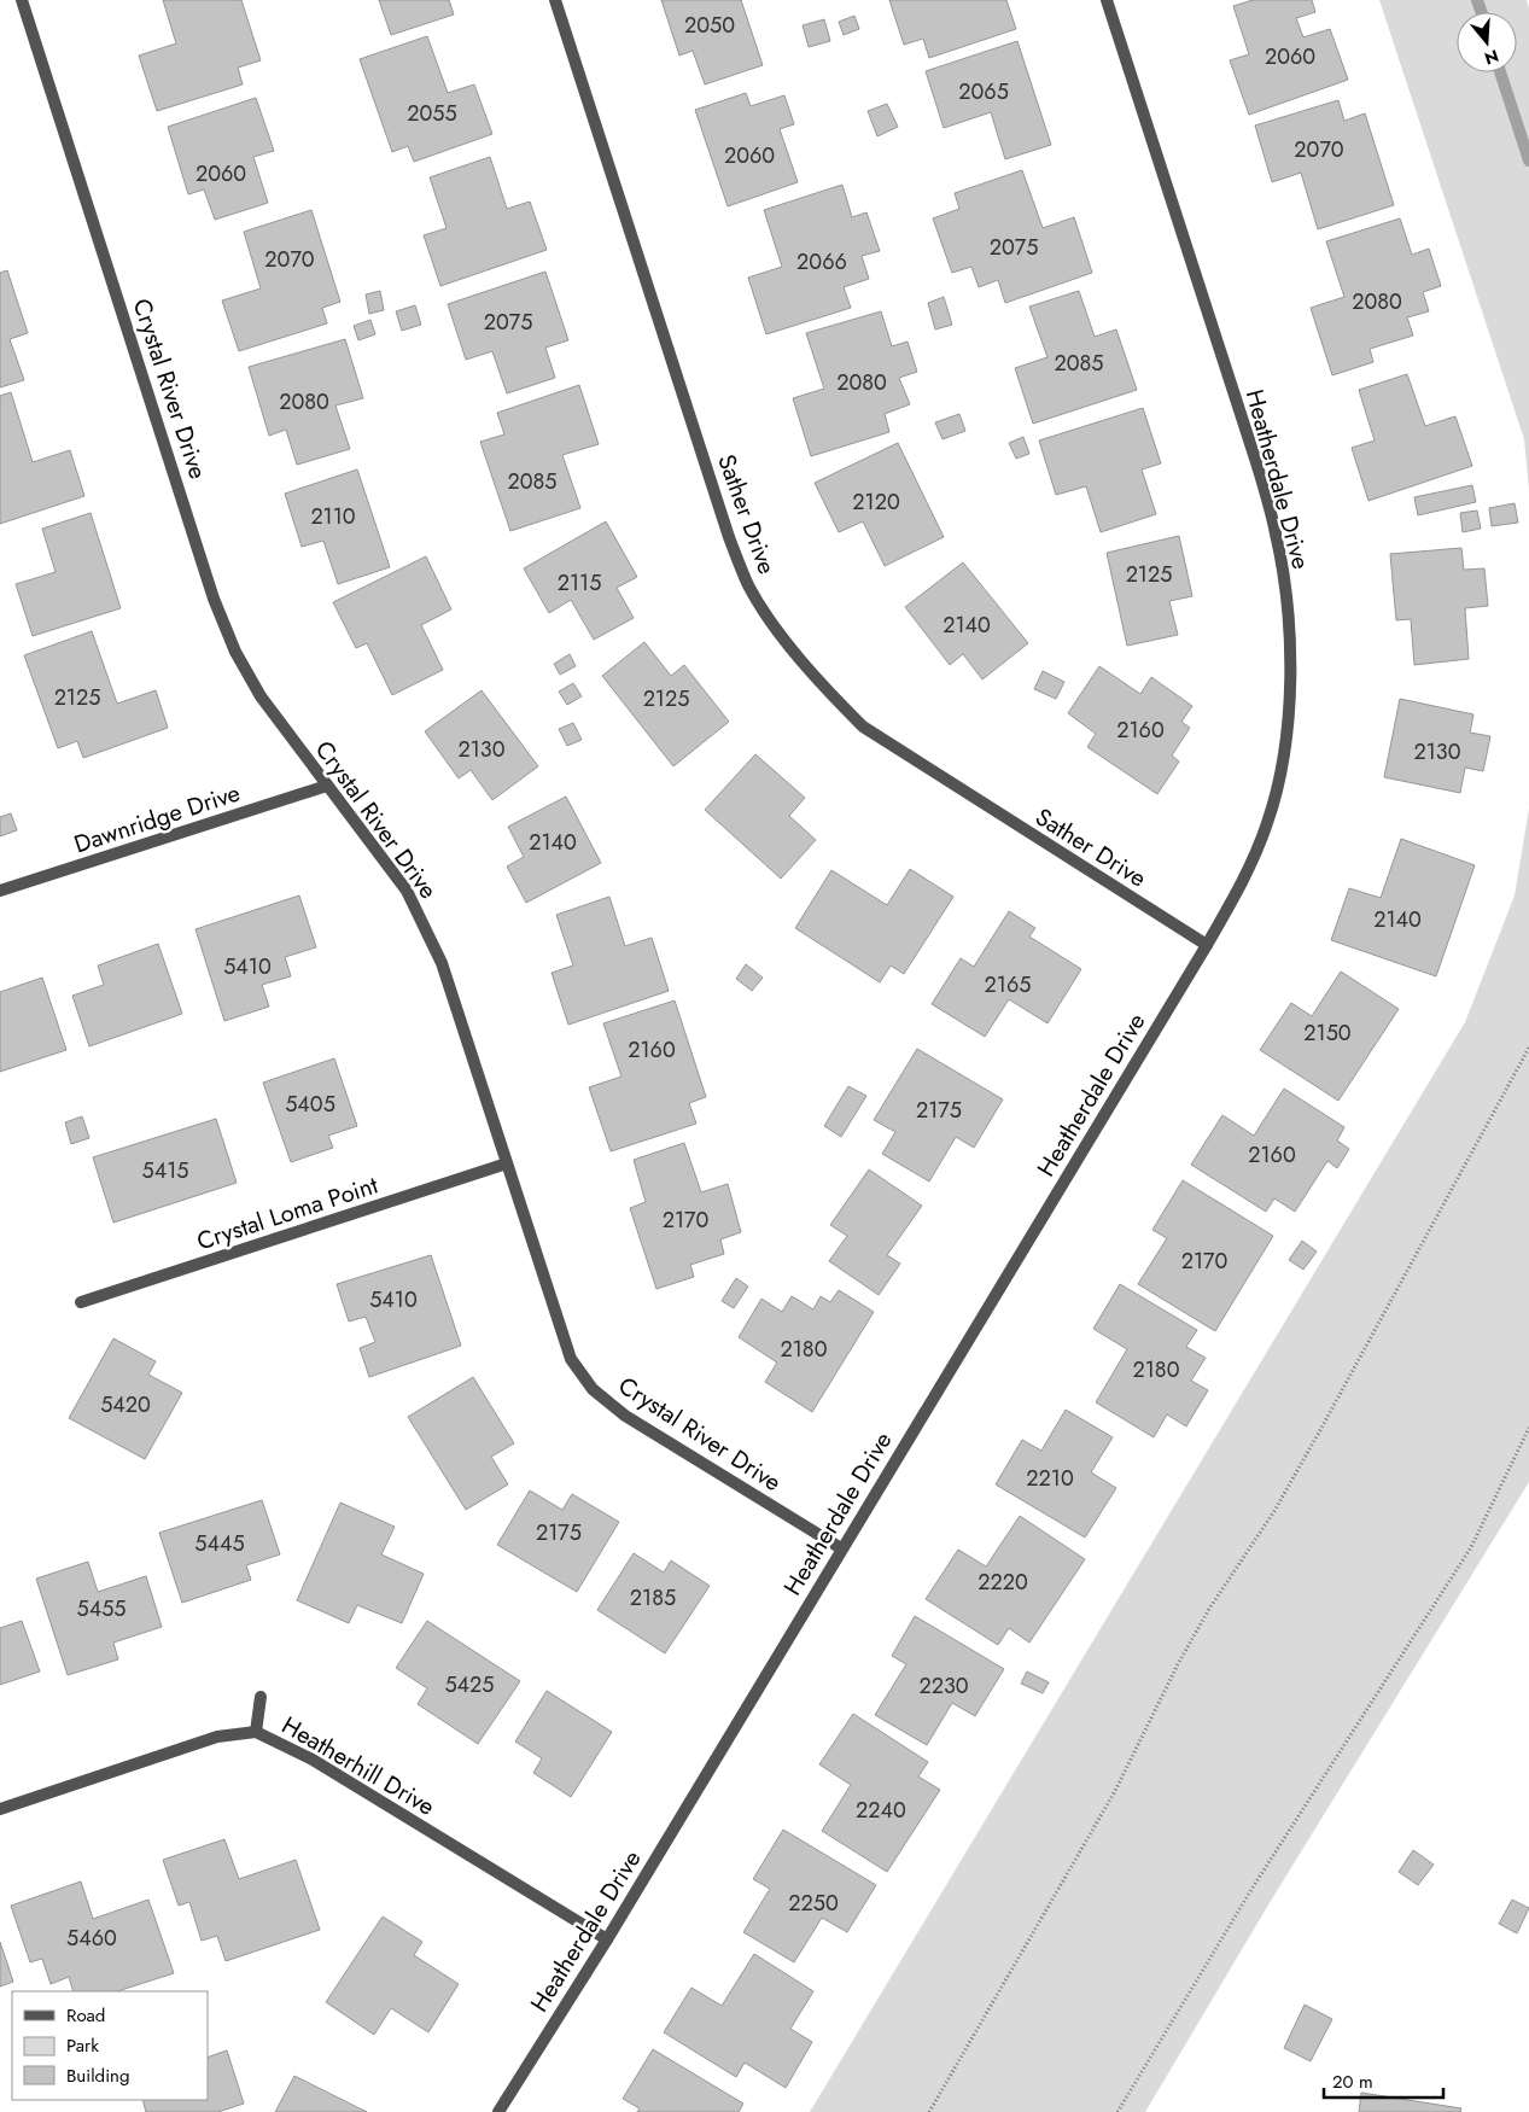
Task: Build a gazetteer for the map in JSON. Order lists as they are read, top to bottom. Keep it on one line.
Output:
{"streets":{"street":["Crystal River Drive","Heatherdale Drive","Sather Drive","Dawnridge Drive","Crystal Loma Point","Heatherhill Drive"]},"crossings":[["Crystal River Drive","Heatherdale Drive"],["Crystal River Drive","Dawnridge Drive"],["Crystal River Drive","Crystal Loma Point"],["Heatherdale Drive","Sather Drive"],["Heatherdale Drive","Heatherhill Drive"]],"house_numbers":["2050","2060","2065","2055","2070","2060","2060","2075","2070","2066","2080","2075","2085","2080","2080","2085","2120","2110","2125","2115","2140","2125","2125","2160","2130","2130","2140","2140","5410","2165","2150","2160","5405","2175","2160","5415","2170","2170","5410","2180","2180","5420","2210","2175","5445","2220","2185","5455","5425","2230","2240","2250","5460"],"legend":["Road","Park","Building"],"scale_bar":"20 m","north":"bottom"}
